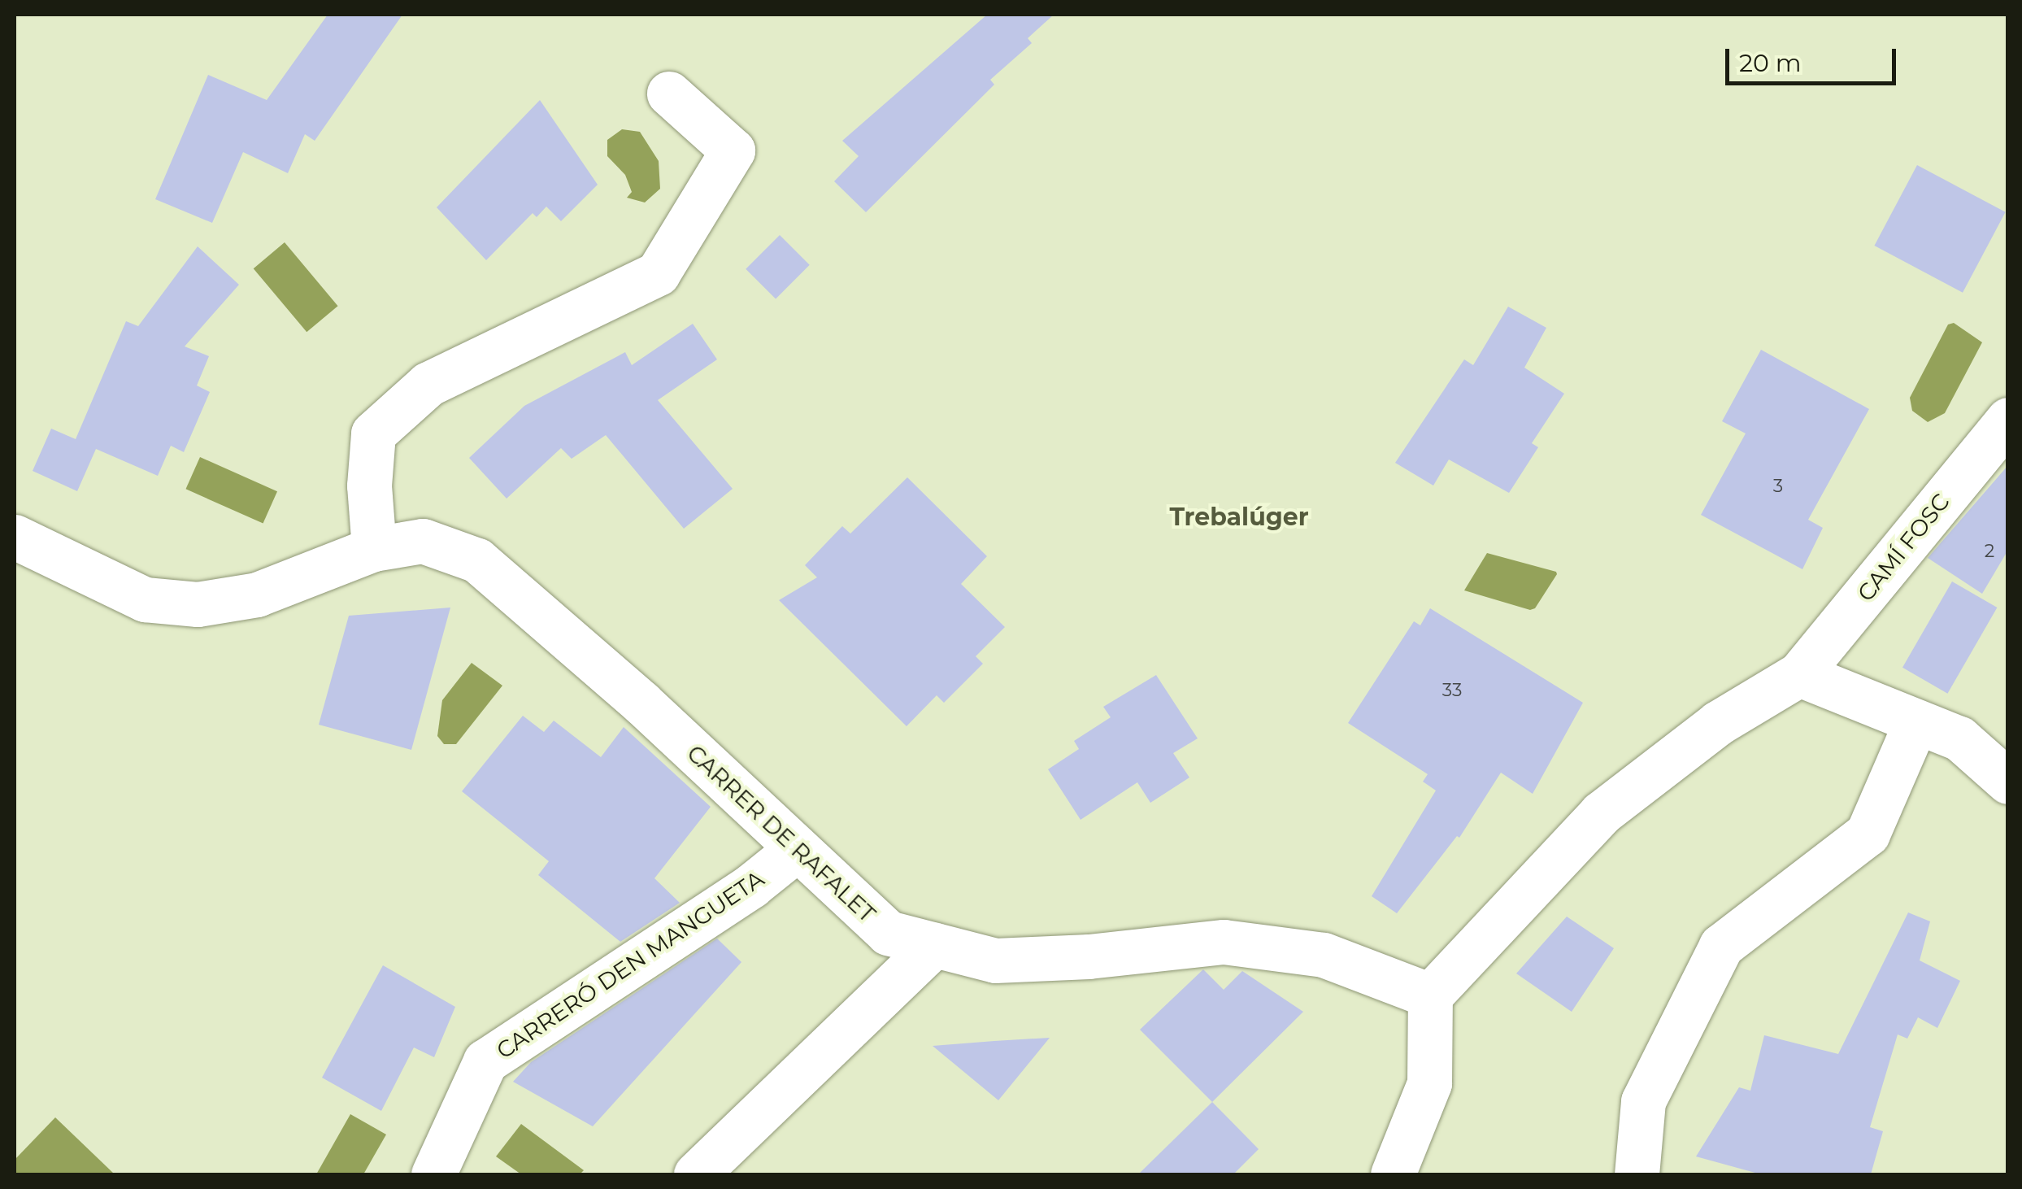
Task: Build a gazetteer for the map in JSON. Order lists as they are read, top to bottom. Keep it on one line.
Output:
{"streets":{"street":["CAMÍ FOSC","CARRER DE RAFALET","CARRERÓ DEN MANGUETA"]},"crossings":[["CARRER DE RAFALET","CARRERÓ DEN MANGUETA"]],"districts":["Trebalúger"],"house_numbers":["3","2","33"],"scale_bar":"20 m"}
